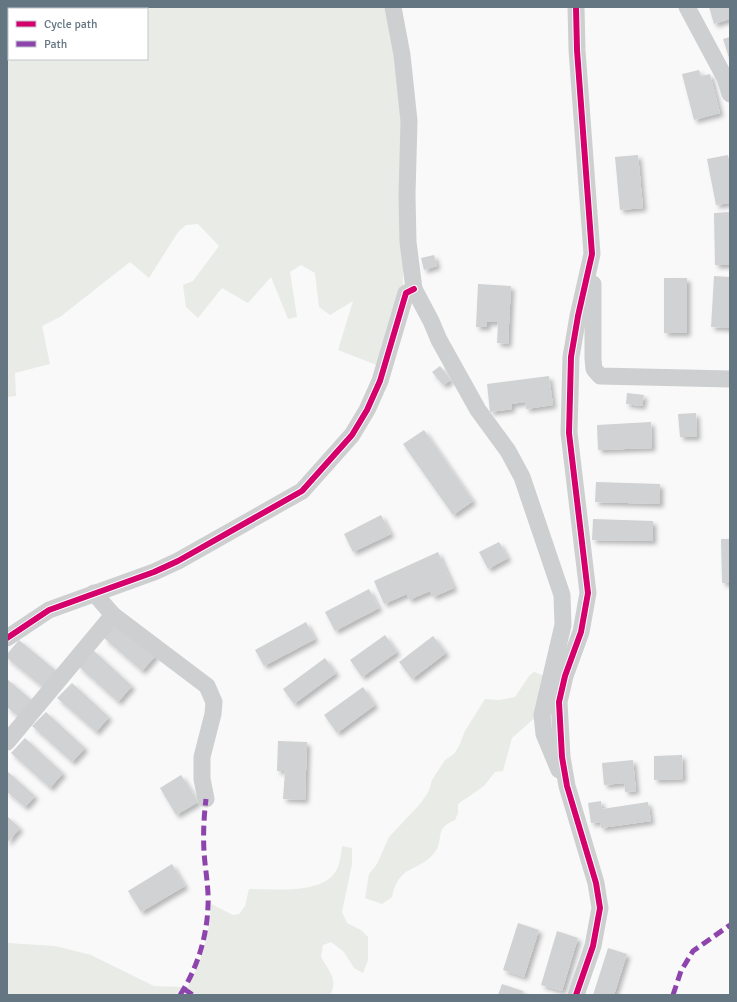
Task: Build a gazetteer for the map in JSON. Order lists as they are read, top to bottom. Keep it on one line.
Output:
{"legend":["Cycle path","Path"]}
